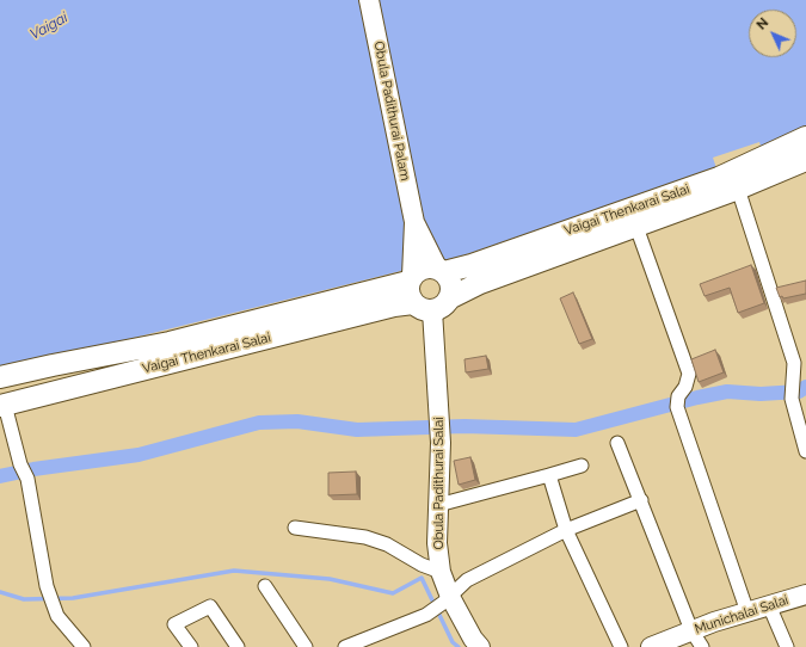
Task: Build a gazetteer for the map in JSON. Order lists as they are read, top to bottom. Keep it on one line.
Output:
{"streets":{"main road":["Obula Padithurai Palam","Vaigai Thenkarai Salai","Obula Padithurai Salai","Munichalai Salai"]},"crossings":[["Obula Padithurai Palam","Vaigai Thenkarai Salai"],["Obula Padithurai Palam","Obula Padithurai Salai"],["Vaigai Thenkarai Salai","Obula Padithurai Salai"]],"water":["Vaigai"],"north":"top left"}
